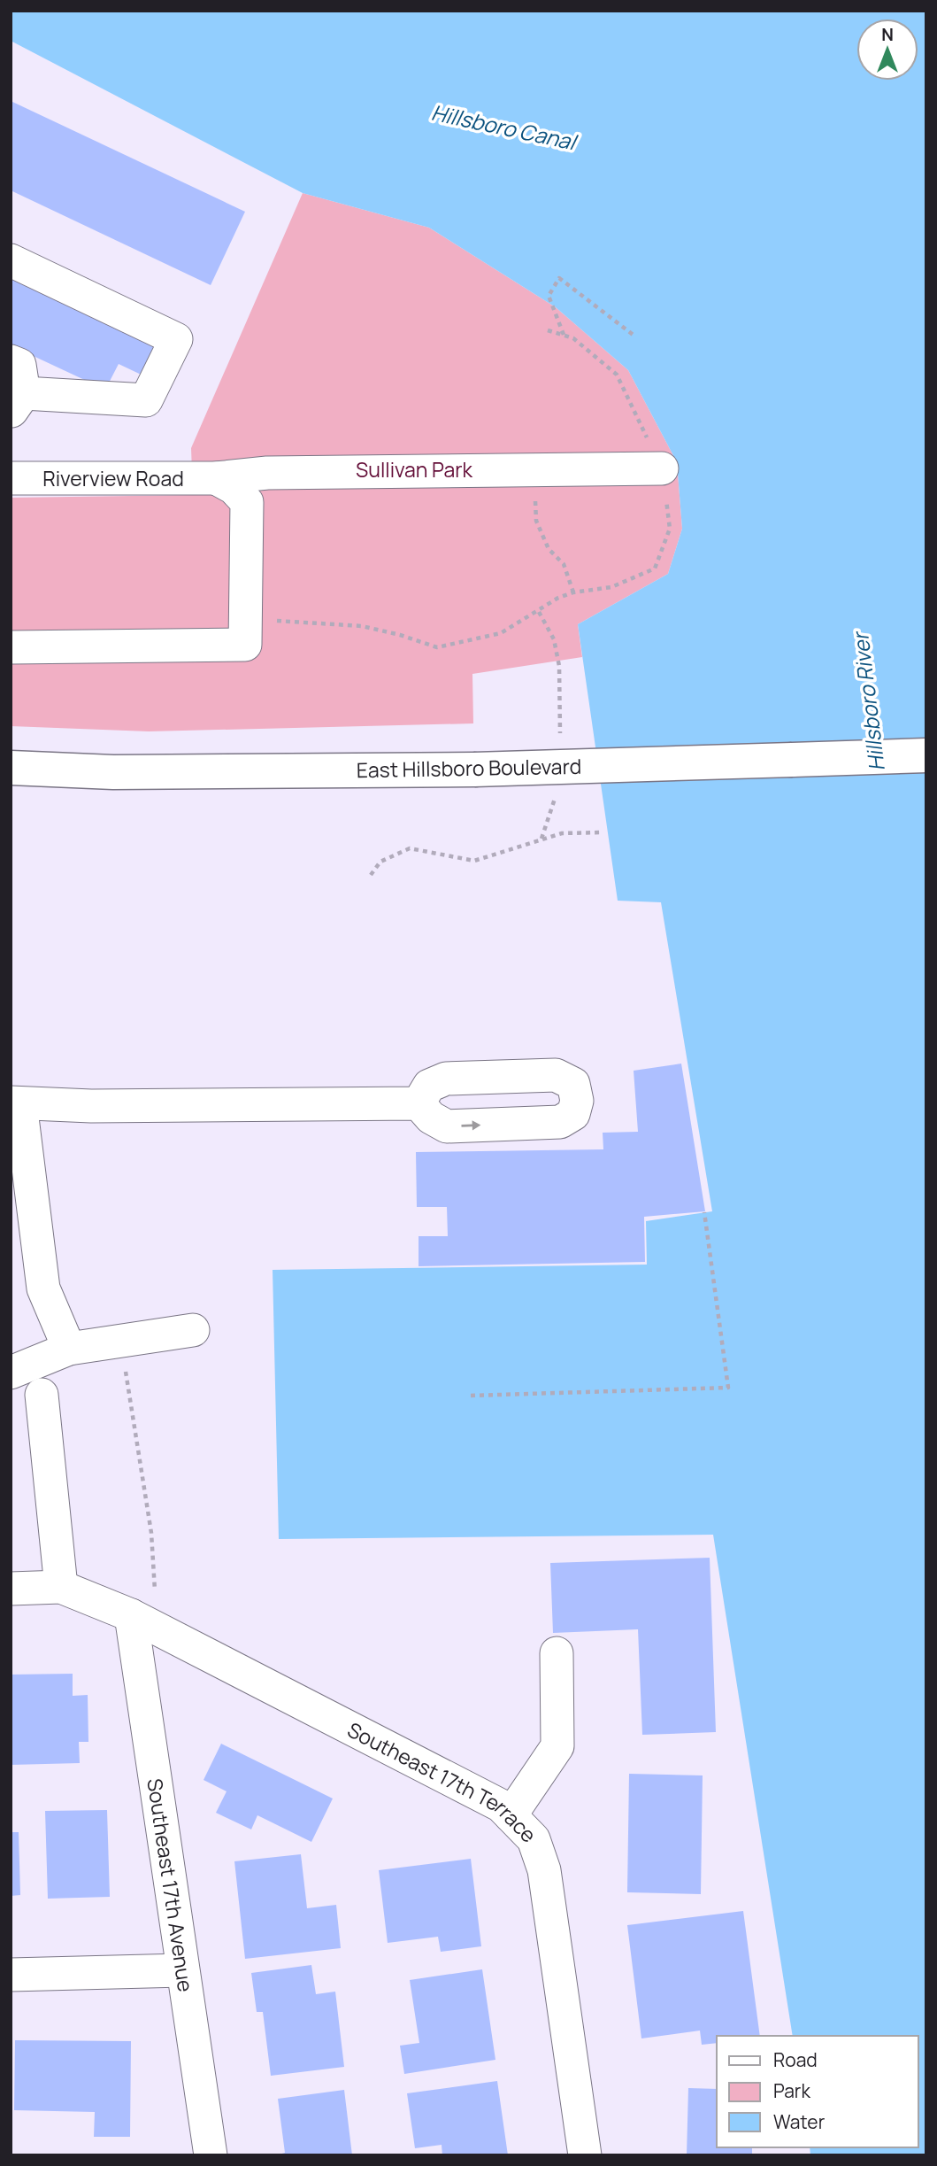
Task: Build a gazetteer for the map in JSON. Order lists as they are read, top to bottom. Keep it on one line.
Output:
{"streets":{"main road":["East Hillsboro Boulevard"],"street":["Riverview Road","Southeast 17th Terrace","Southeast 17th Avenue"]},"crossings":[["Southeast 17th Terrace","Southeast 17th Avenue"]],"water":["Hillsboro Canal","Hillsboro River"],"parks":["Sullivan Park"],"legend":["Road","Park","Water"],"north":"top"}
